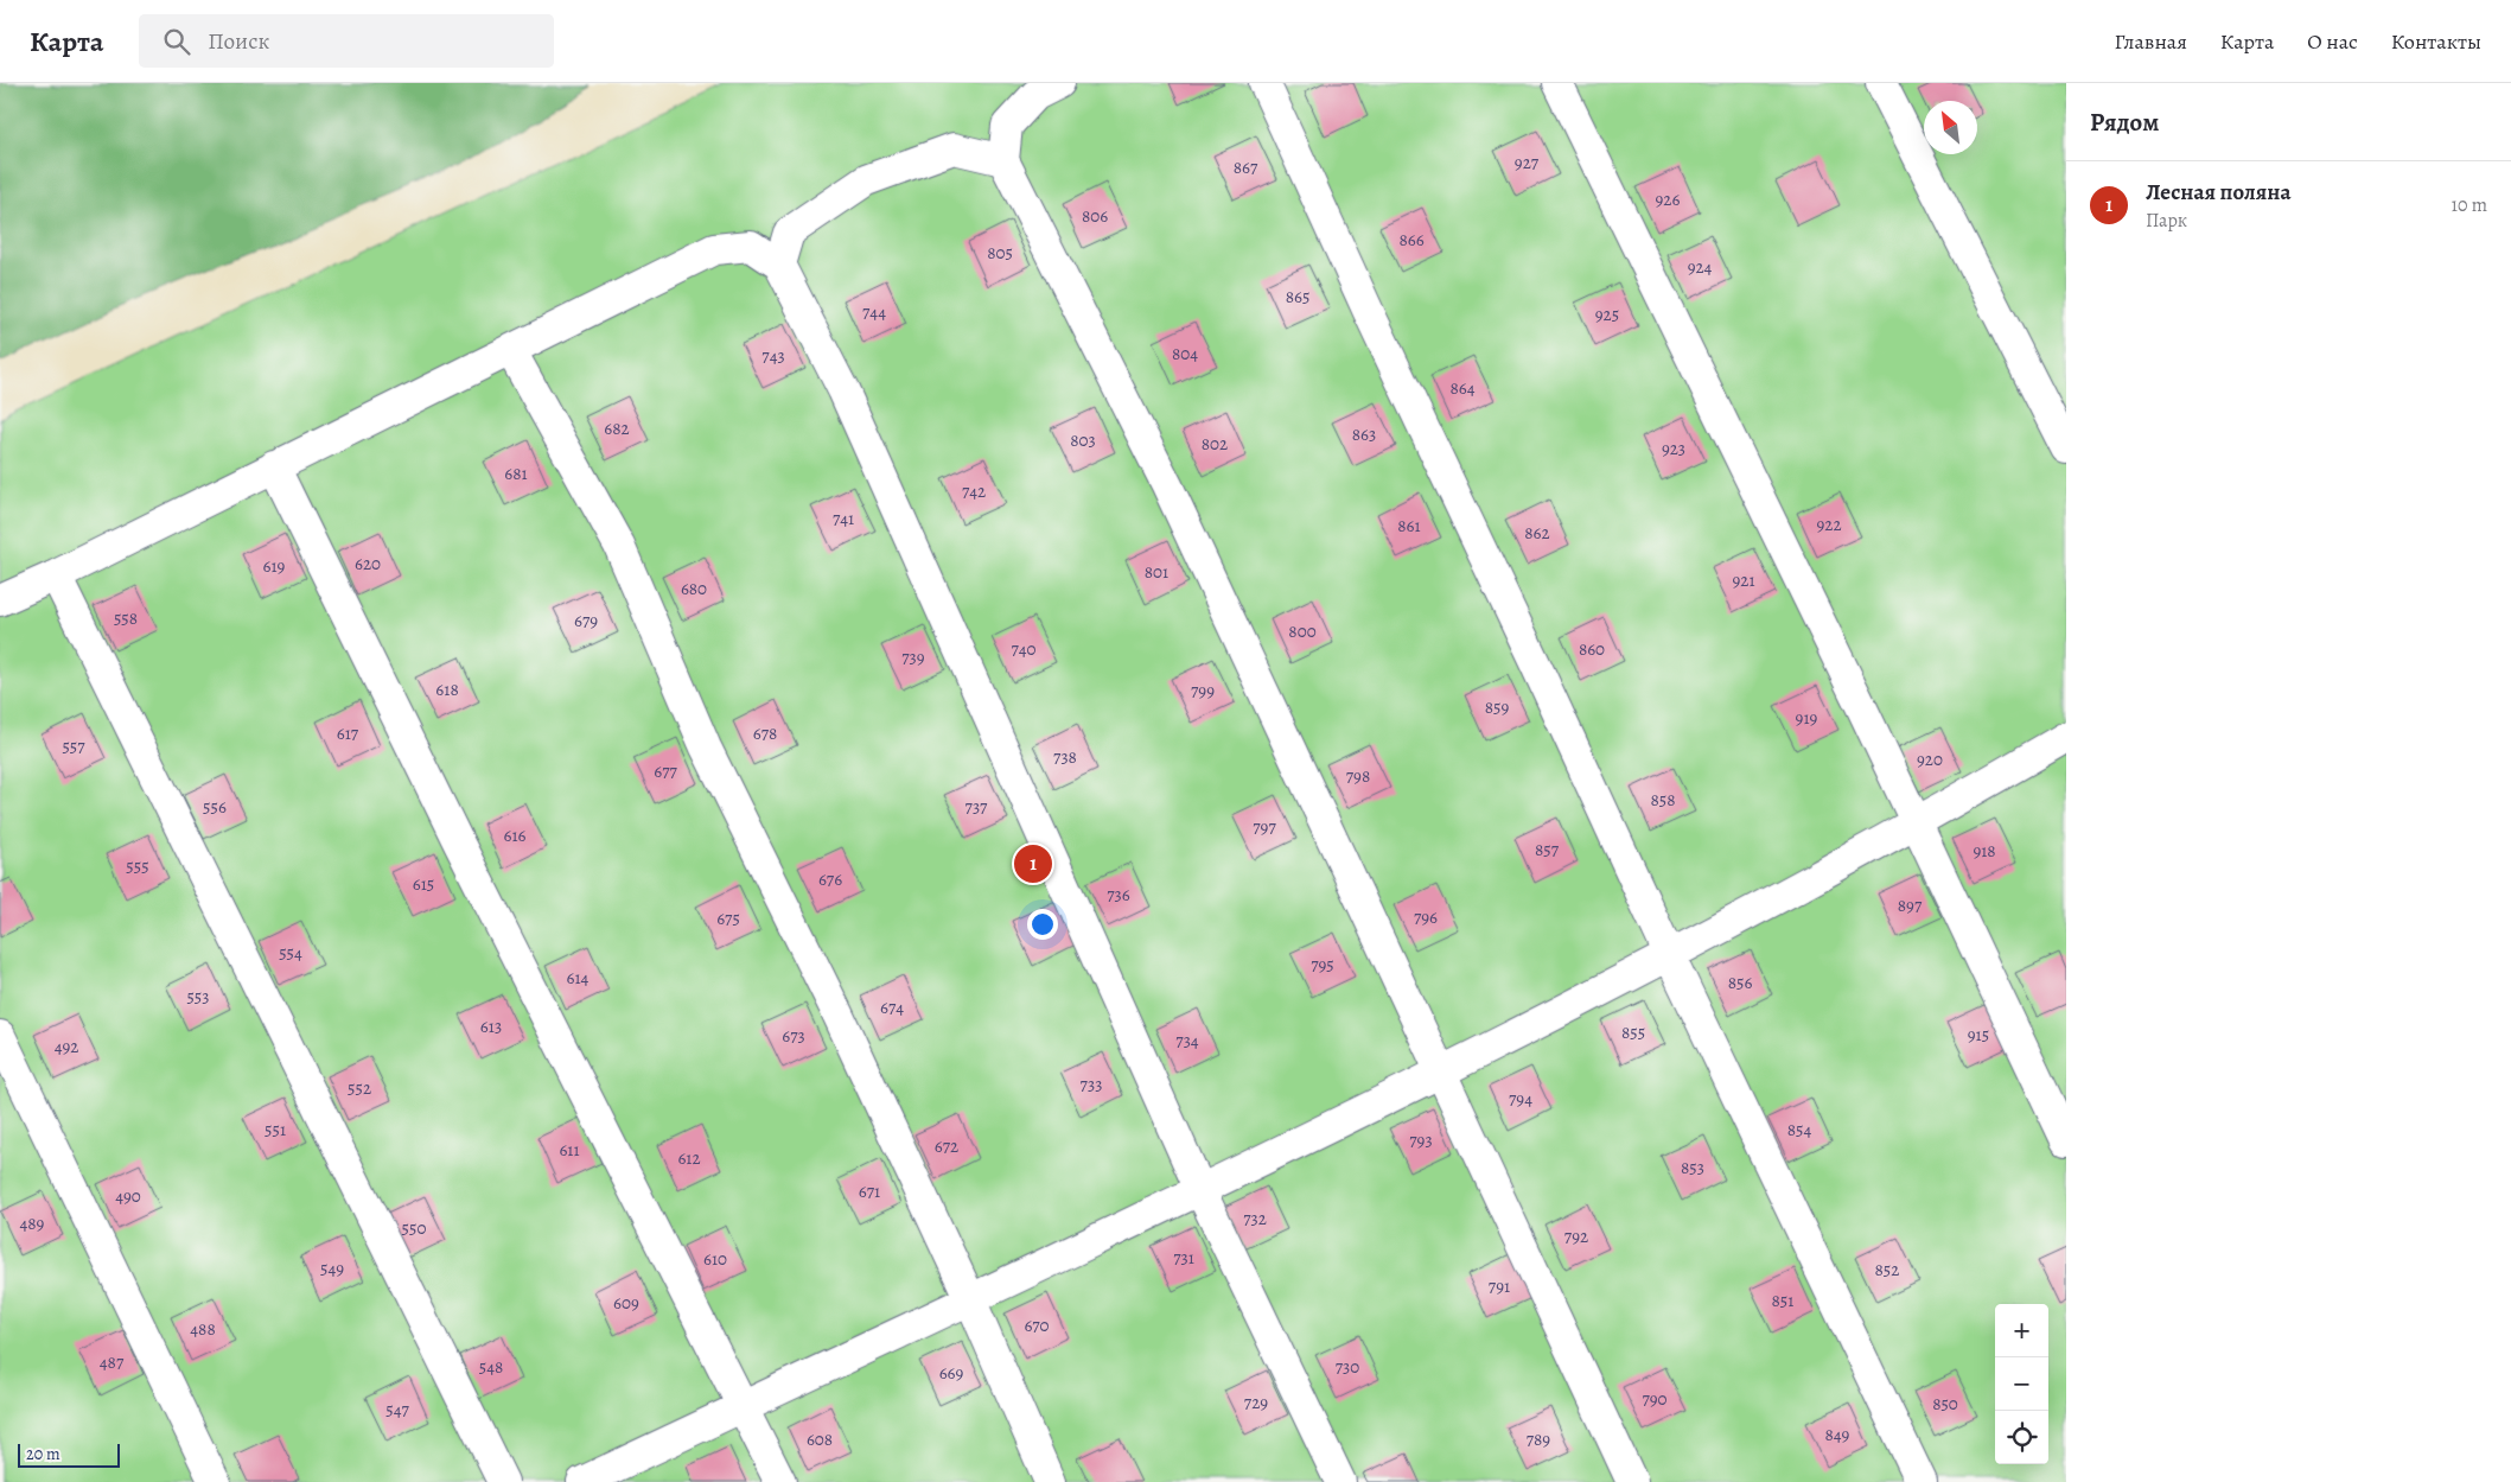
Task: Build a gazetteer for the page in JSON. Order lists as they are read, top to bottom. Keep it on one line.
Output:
{"house_numbers":["927","867","926","806","866","805","924","865","744","925","804","743","864","682","863","803","802","923","681","742","741","922","861","862","620","619","801","921","680","558","679","800","740","860","739","618","799","859","919","617","678","557","738","920","677","798","858","556","737","797","616","857","918","555","676","615","736","897","796","675","554","795","614","856","553","674","613","855","915","673","734","492","733","552","794","551","854","793","672","611","612","853","671","490","732","489","550","792","731","610","549","852","791","851","609","670","488","487","548","730","669","790","729","850","547","849","608","789"],"scale_bar":"20 m","north":"top left","page":{"header":"Карта","search":"Поиск","nav":["Главная","Карта","О нас","Контакты"],"heading":"Рядом","list":[{"mark":"1","name":"Лесная поляна","note":"Парк","value":"10 m"}],"pins":"1","map_buttons":["+","−"],"scale":"20 m"}}
